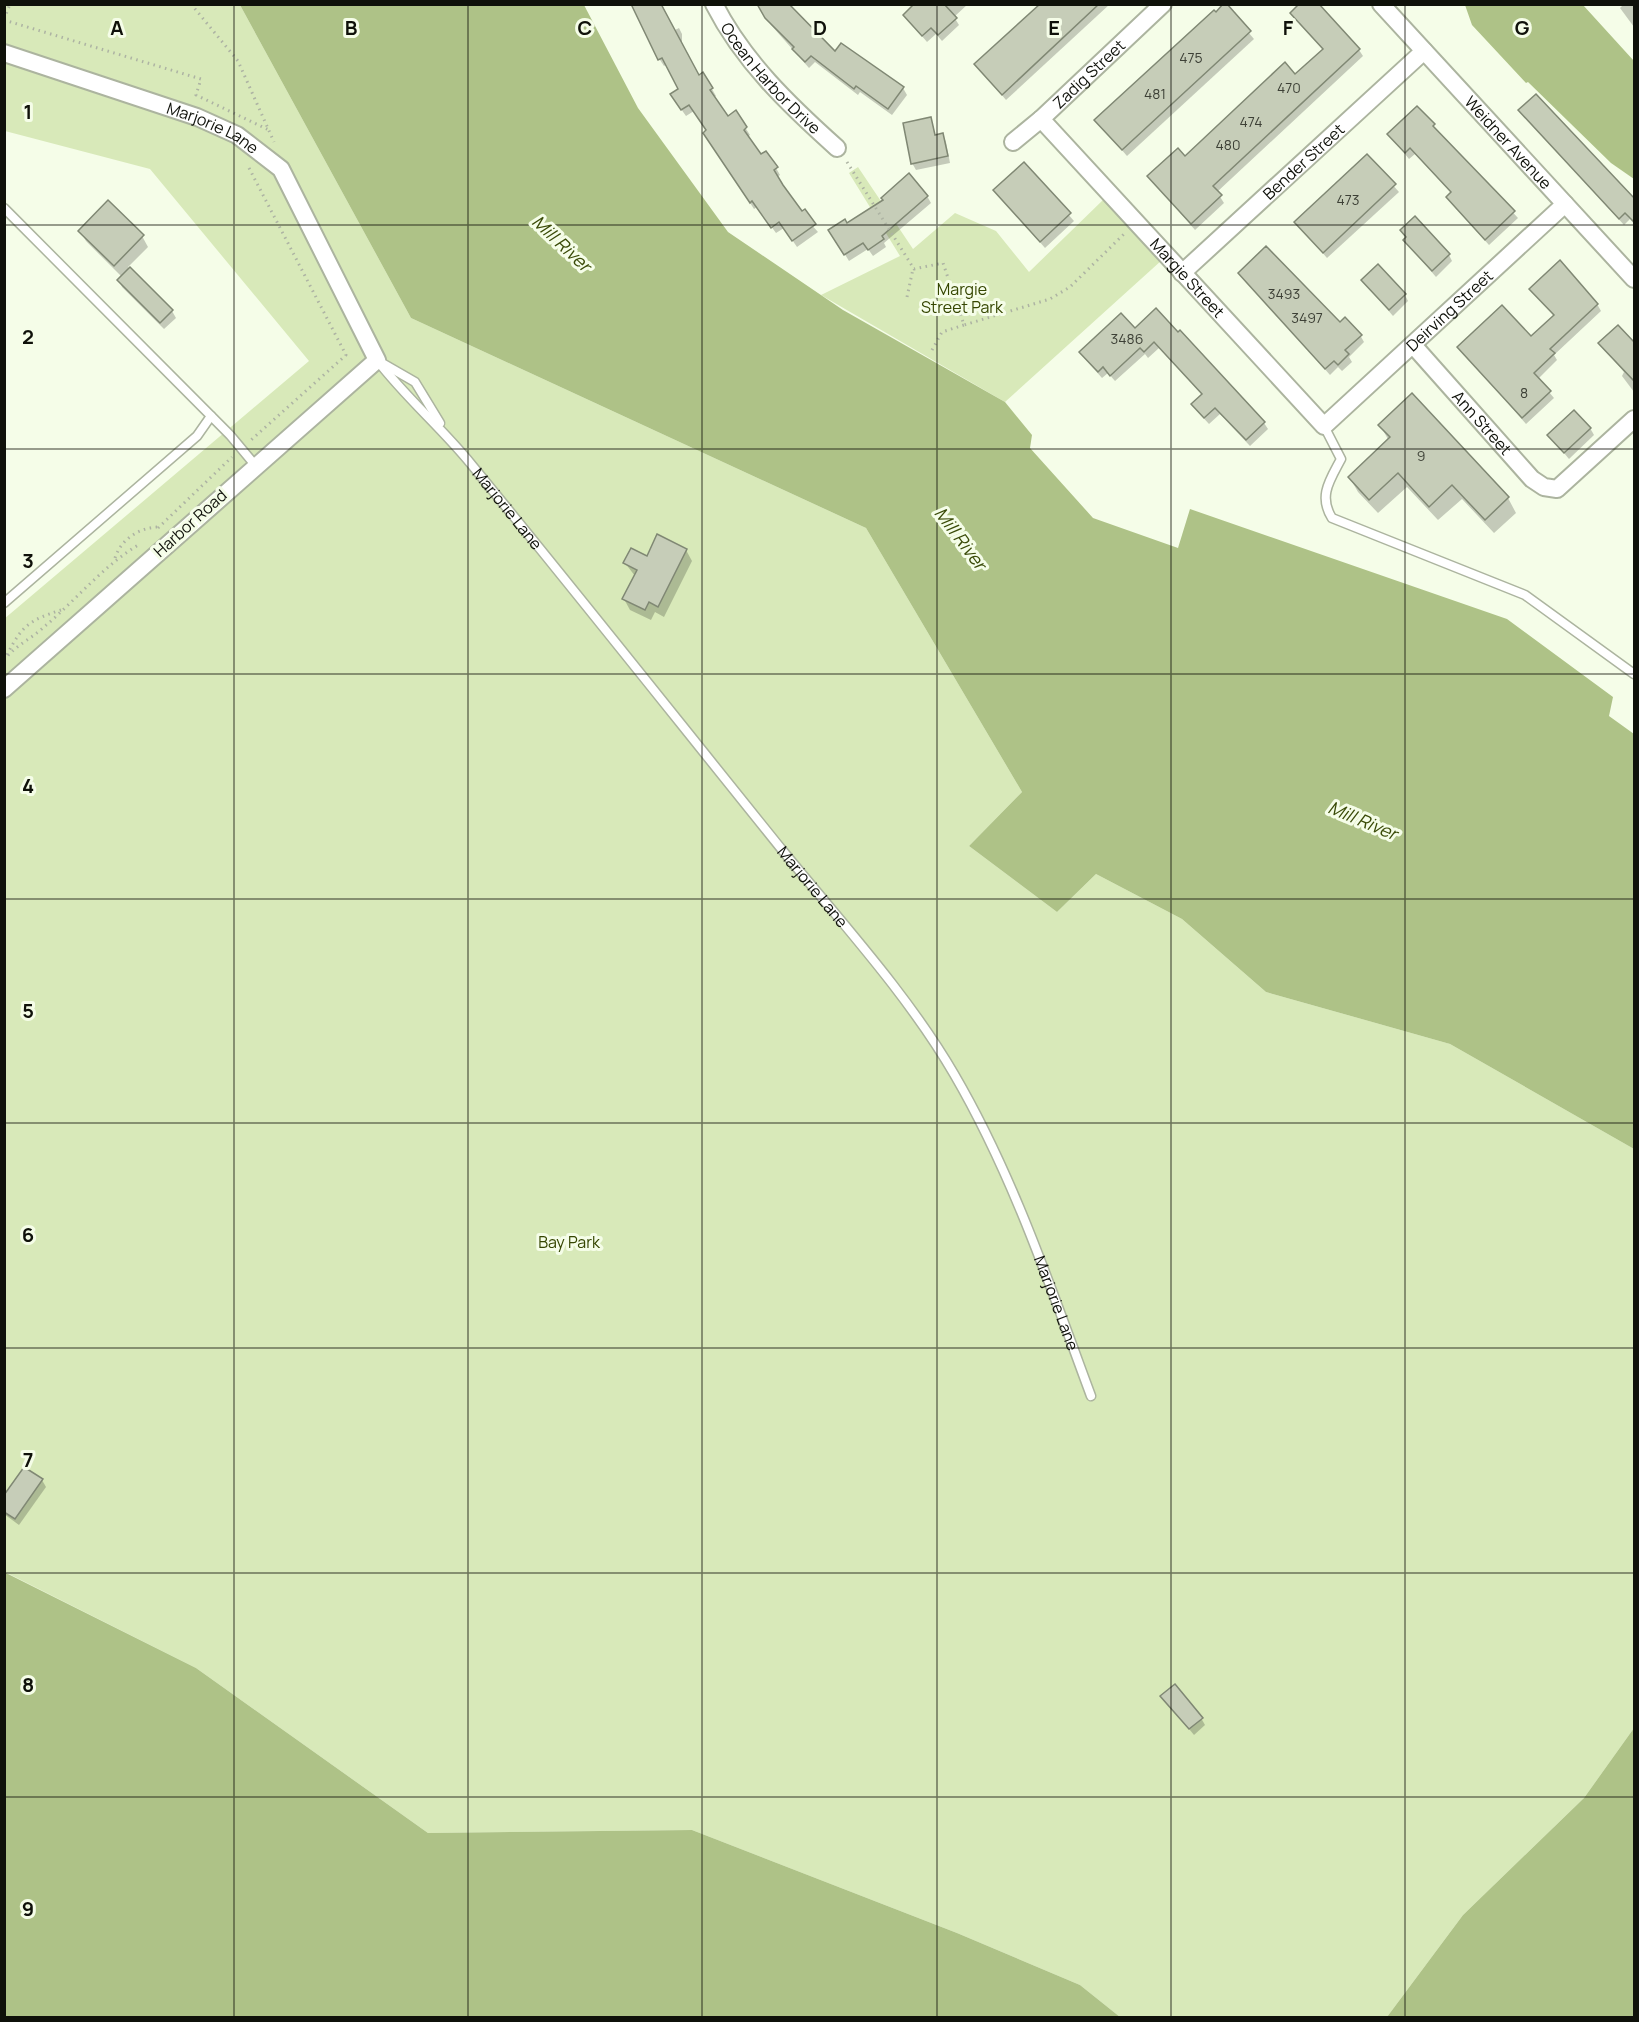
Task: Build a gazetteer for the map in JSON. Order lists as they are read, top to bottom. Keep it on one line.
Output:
{"streets":{"street":["Zadig Street","Ocean Harbor Drive","Marjorie Lane","Weidner Avenue","Bender Street","Margie Street","Deirving Street","Ann Street","Harbor Road"]},"crossings":[["Zadig Street","Margie Street"],["Marjorie Lane","Harbor Road"],["Weidner Avenue","Bender Street"],["Weidner Avenue","Deirving Street"],["Bender Street","Margie Street"],["Margie Street","Deirving Street"],["Deirving Street","Ann Street"]],"water":["Mill River"],"parks":["Margie Street Park","Bay Park"],"house_numbers":["475","470","481","474","480","473","3493","3497","3486","8","9"],"grid":{"columns":["A","B","C","D","E","F","G"],"rows":["1","2","3","4","5","6","7","8","9"]}}
